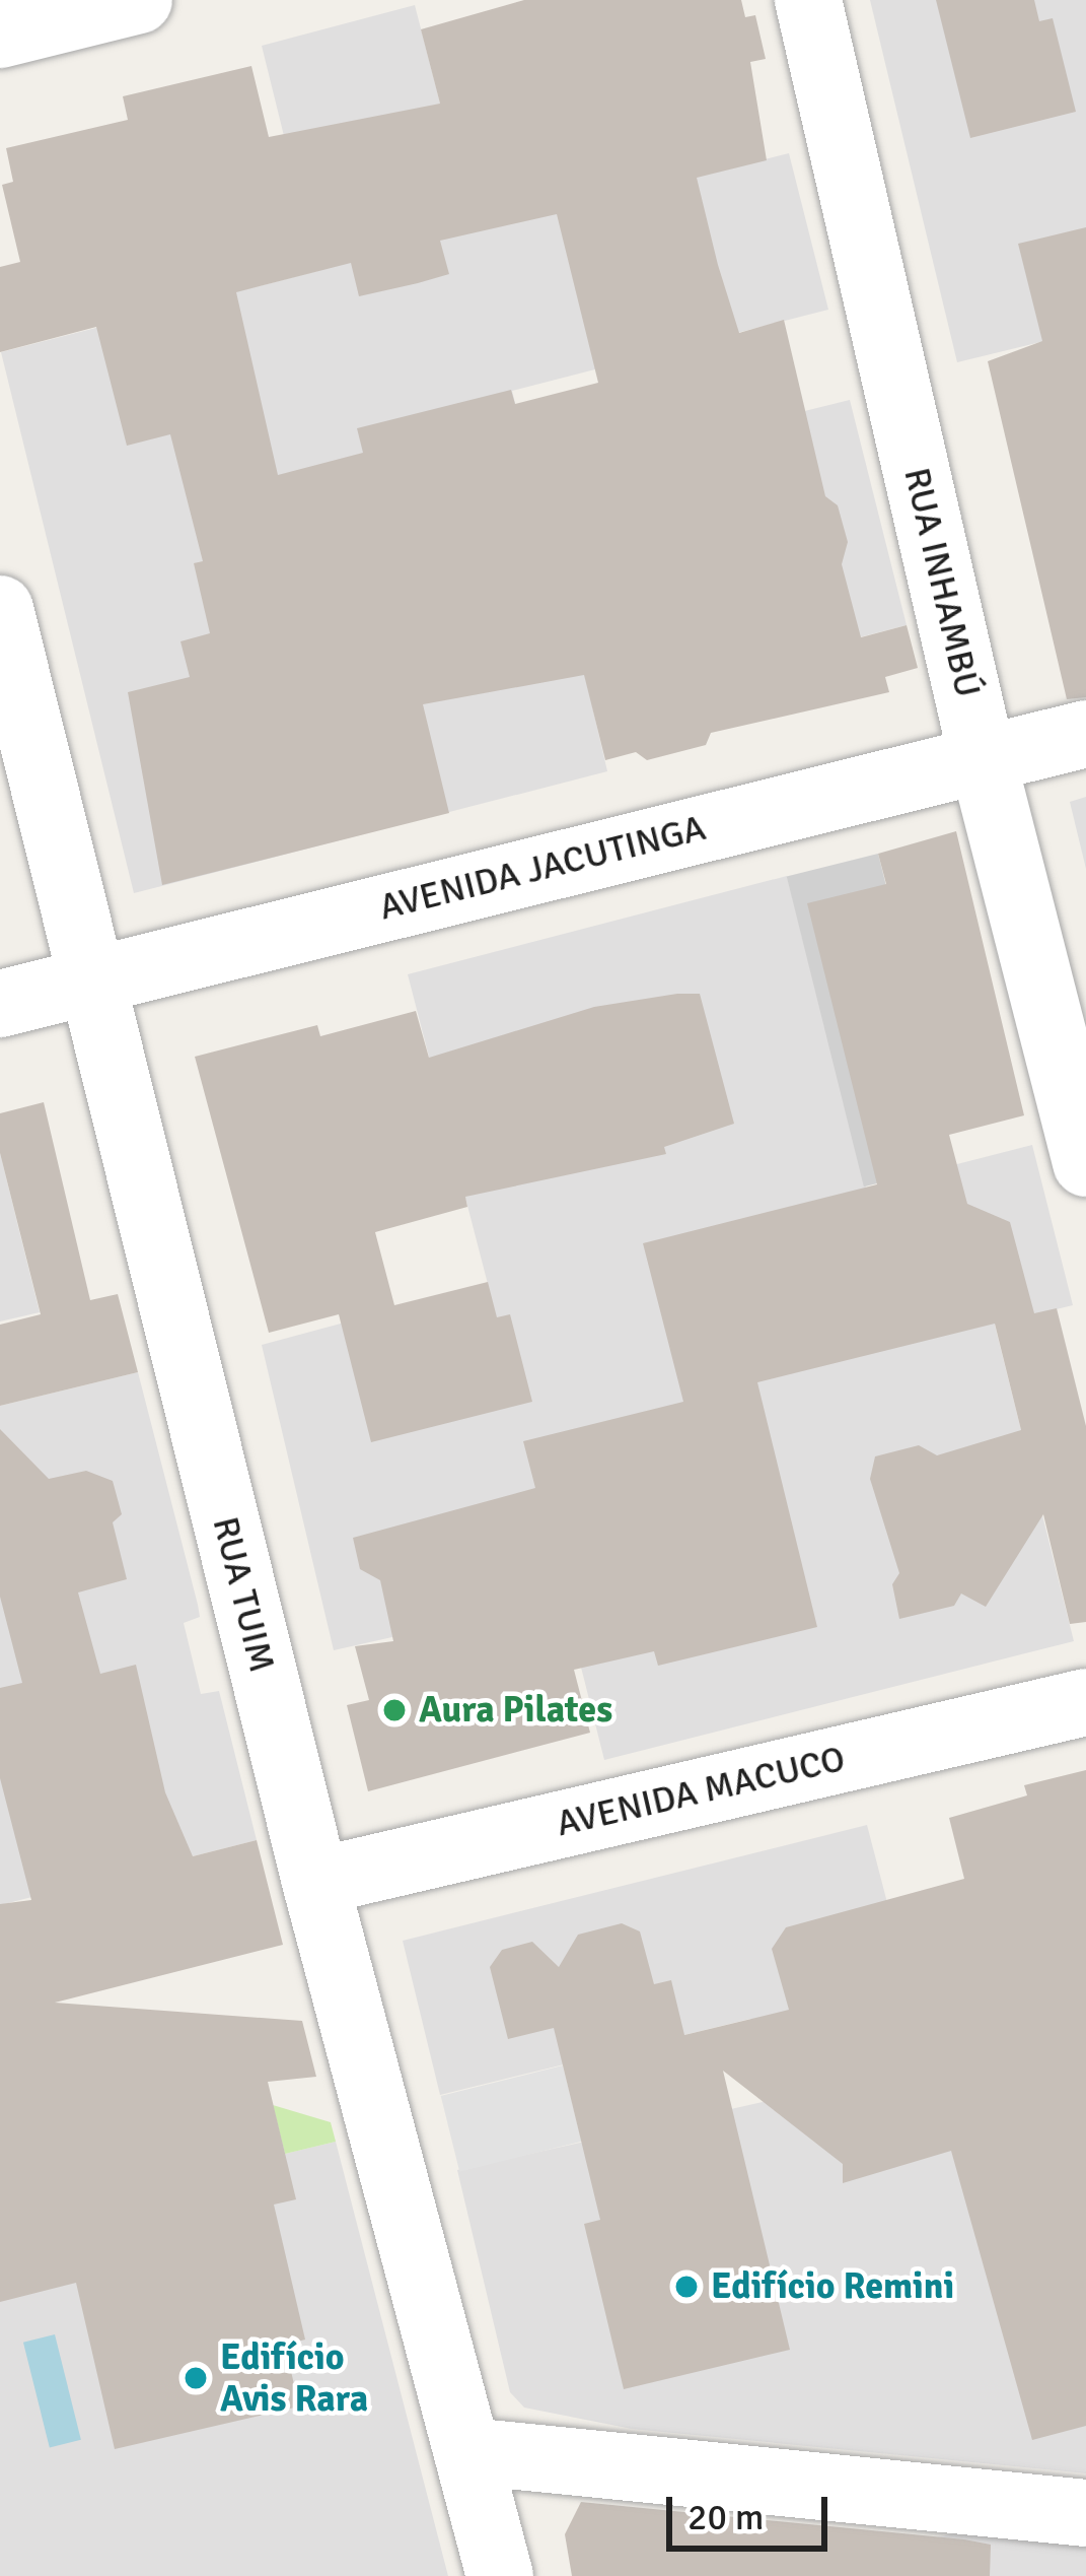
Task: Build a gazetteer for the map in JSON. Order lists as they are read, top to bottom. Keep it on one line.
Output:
{"streets":{"street":["RUA INHAMBÚ","AVENIDA JACUTINGA","RUA TUIM","AVENIDA MACUCO"]},"crossings":[["RUA INHAMBÚ","AVENIDA JACUTINGA"],["AVENIDA JACUTINGA","RUA TUIM"],["RUA TUIM","AVENIDA MACUCO"]],"places":["Aura Pilates","Edifício Remini","Edifício Avis Rara"],"scale_bar":"20 m"}
